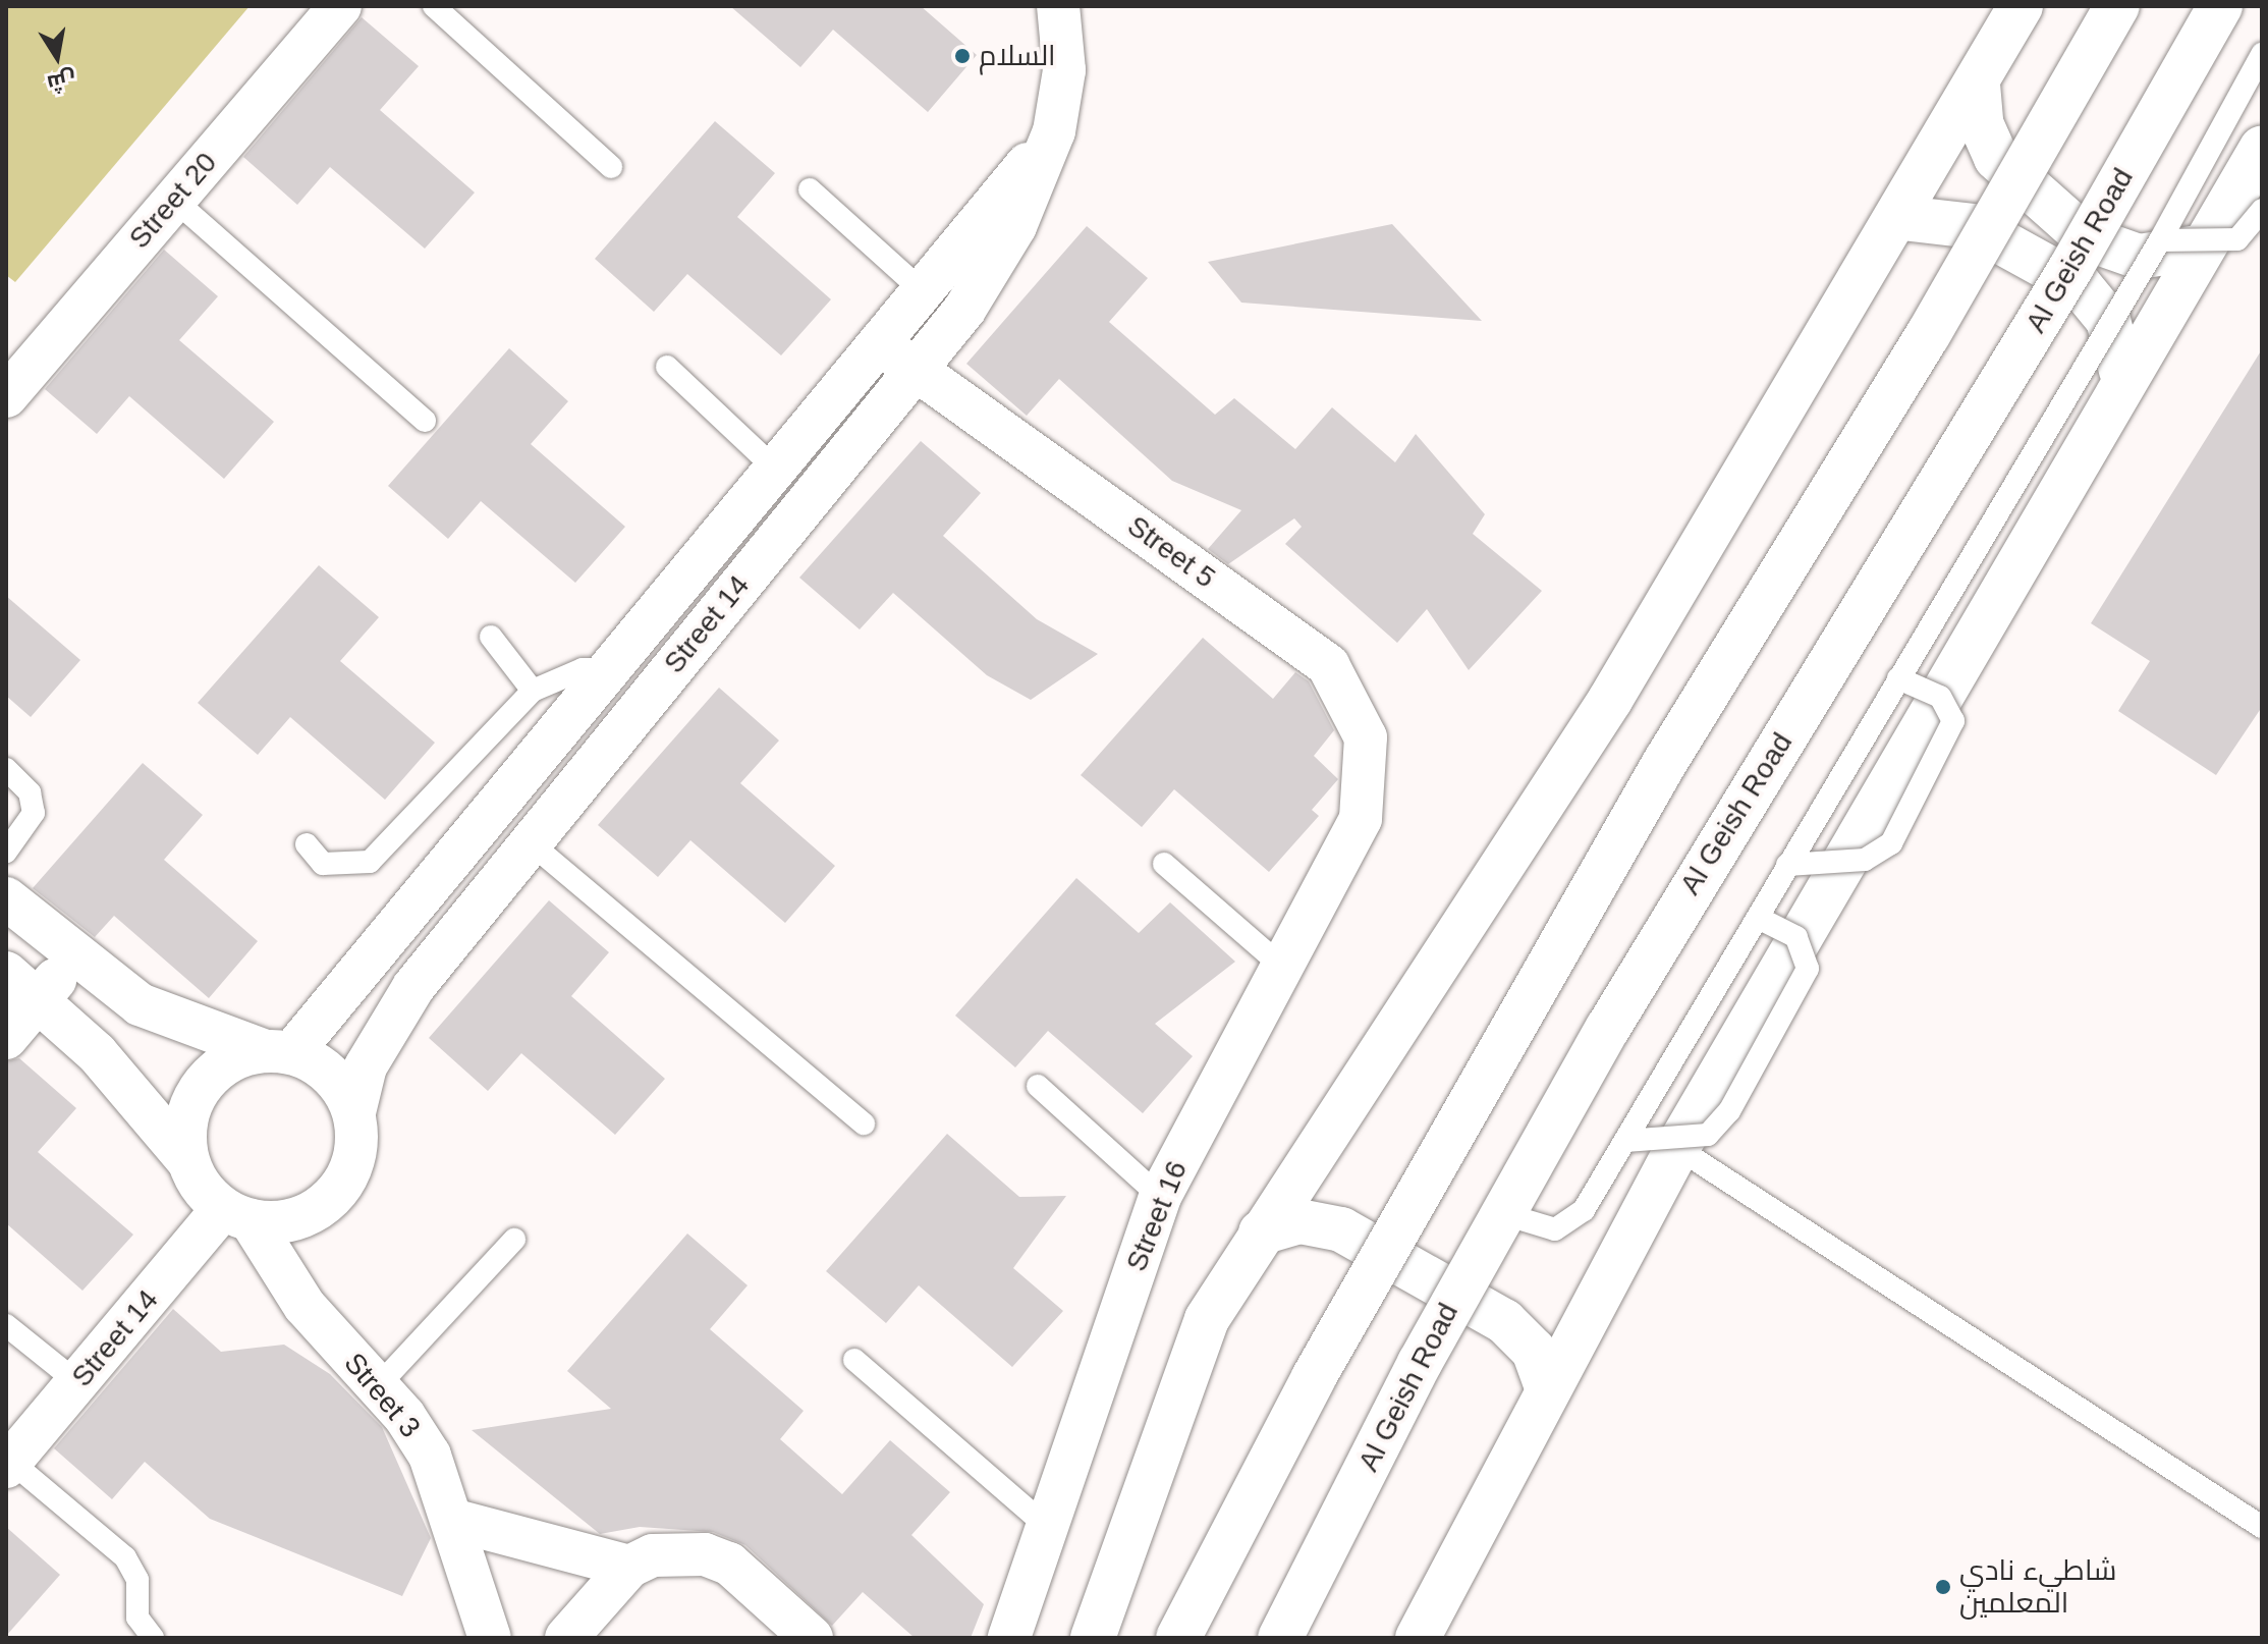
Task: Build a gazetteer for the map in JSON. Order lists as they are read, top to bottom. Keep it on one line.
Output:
{"streets":{"highway":["Al Geish Road"],"street":["Street 20","Street 5","Street 14","Street 16","Street 3"]},"crossings":[["Street 5","Street 14"],["Street 5","Street 16"],["Street 14","Street 3"]],"places":["السلام","شاطيء نادي المعلمين"],"north":"bottom"}
